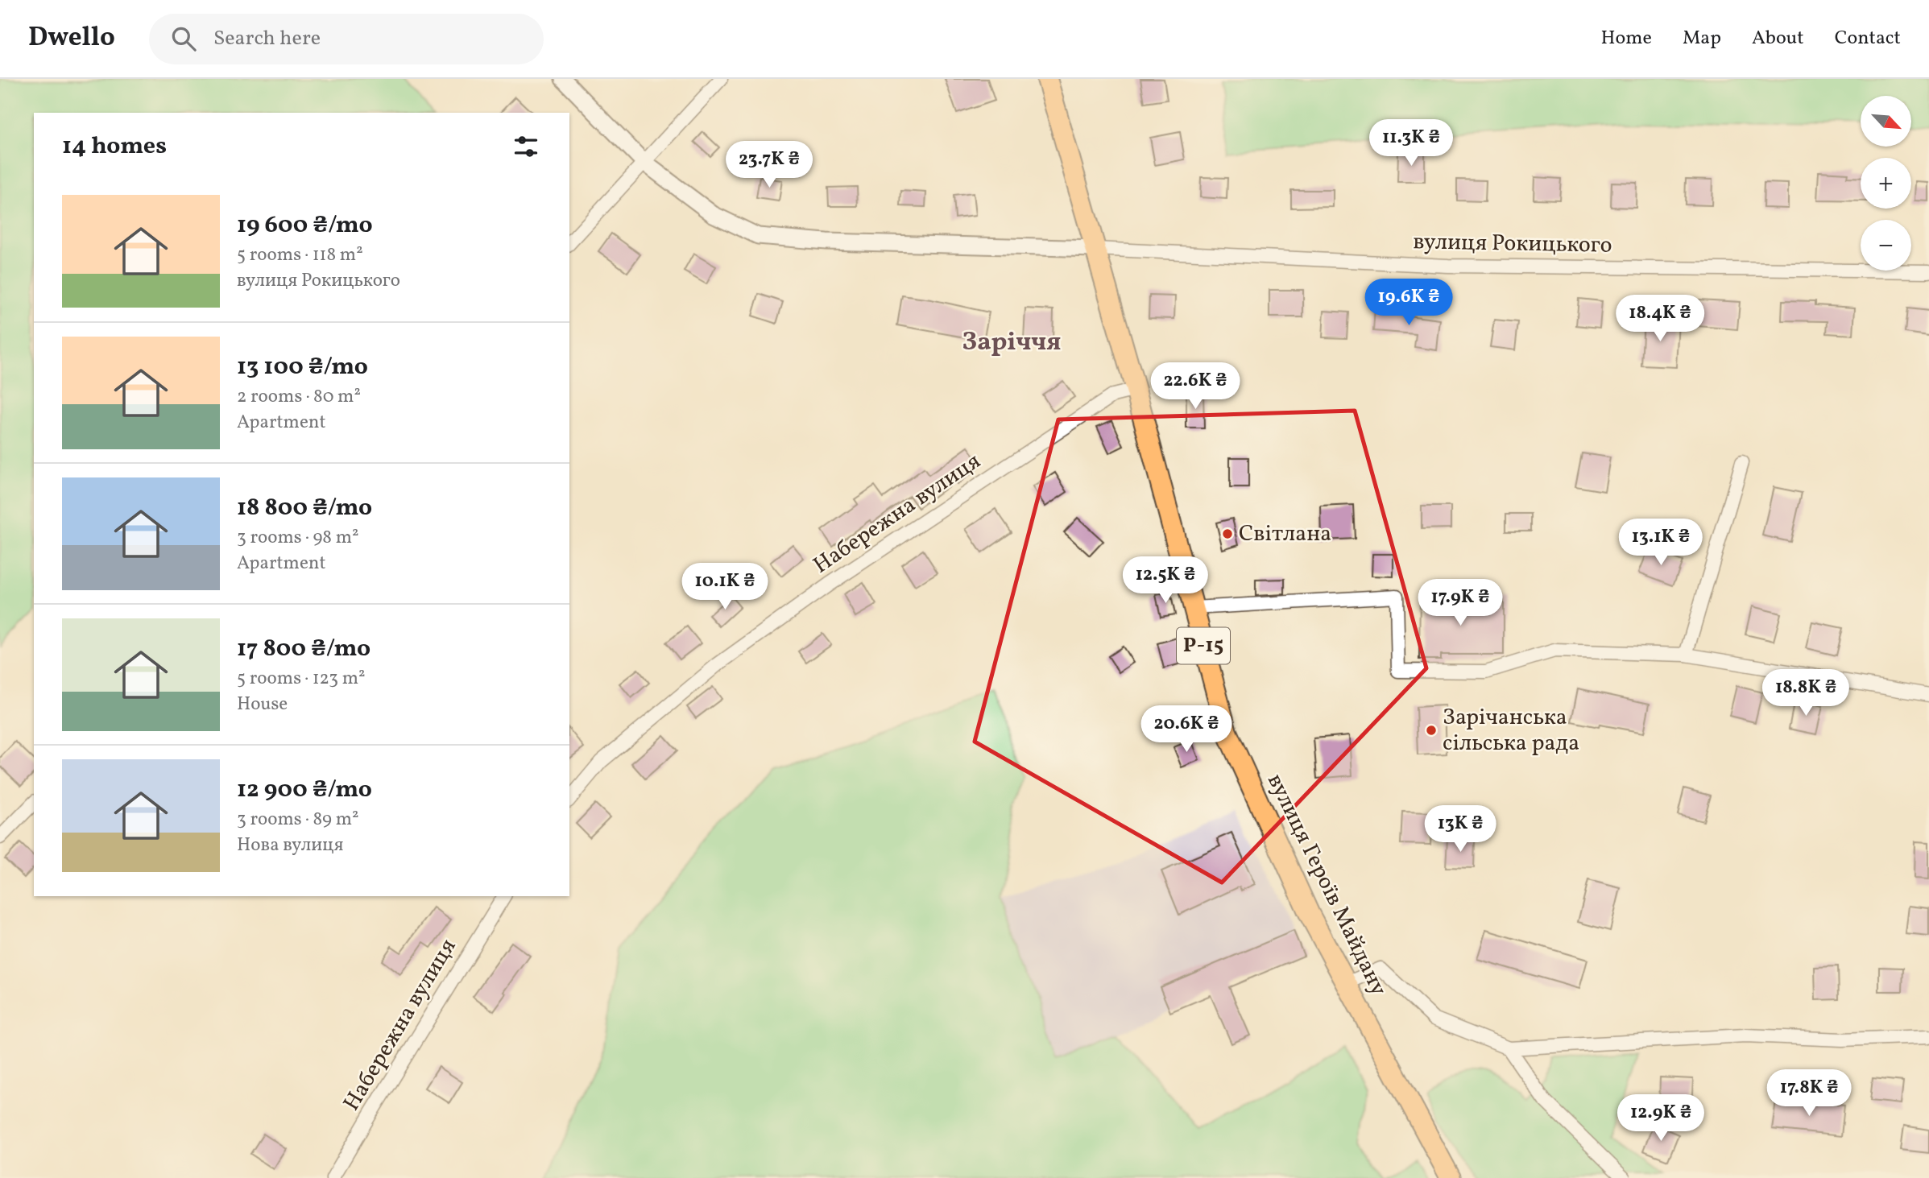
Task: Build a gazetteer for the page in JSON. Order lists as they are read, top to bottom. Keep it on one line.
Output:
{"streets":{"main road":["Р-15","вулиця Героїв Майдану"],"street":["вулиця Рокицького","Набережна вулиця"]},"crossings":[["вулиця Рокицького","вулиця Героїв Майдану"],["Набережна вулиця","вулиця Героїв Майдану"]],"districts":["Заріччя"],"places":["Світлана","Зарічанська сільська рада"],"north":"bottom right","page":{"header":"Dwello","search":"Search here","nav":["Home","Map","About","Contact"],"map_buttons":["+","−"],"heading":"14 homes","price":["11.3K ₴","23.7K ₴","19.6K ₴","18.4K ₴","22.6K ₴","13.1K ₴","12.5K ₴","10.1K ₴","17.9K ₴","18.8K ₴","20.6K ₴","13K ₴","17.8K ₴","12.9K ₴"],"list":[{"name":"19 600 ₴/mo","note":"5 rooms · 118 m² · вулиця Рокицького"},{"name":"13 100 ₴/mo","note":"2 rooms · 80 m² · Apartment"},{"name":"18 800 ₴/mo","note":"3 rooms · 98 m² · Apartment"},{"name":"17 800 ₴/mo","note":"5 rooms · 123 m² · House"},{"name":"12 900 ₴/mo","note":"3 rooms · 89 m² · Нова вулиця"}]}}
